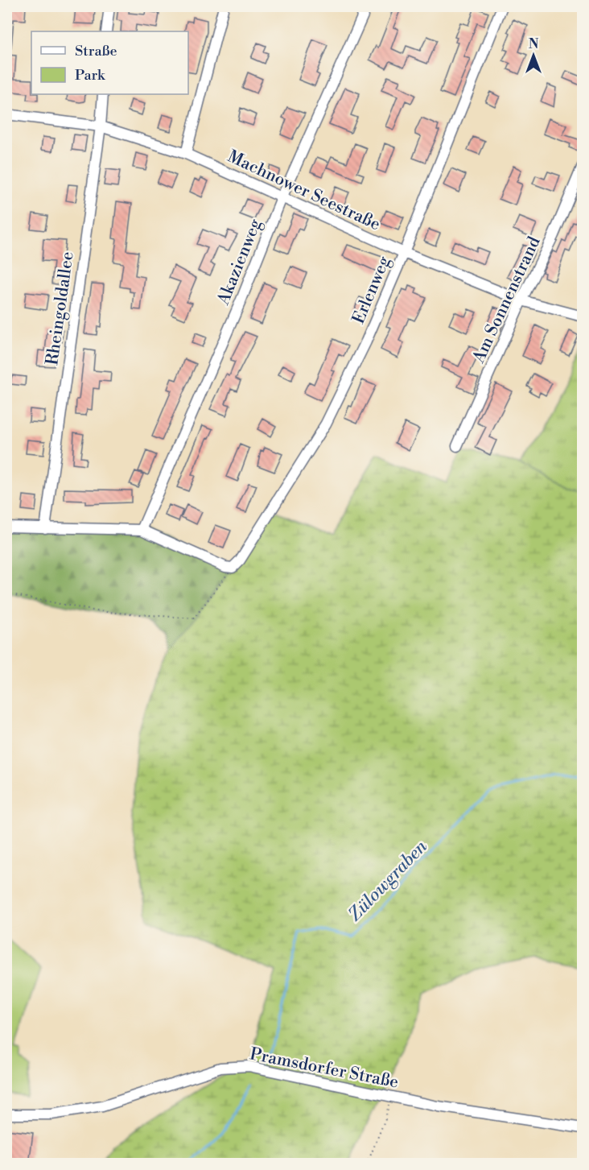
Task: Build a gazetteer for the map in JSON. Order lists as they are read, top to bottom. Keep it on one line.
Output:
{"streets":{"street":["Machnower Seestraße","Akazienweg","Erlenweg","Am Sonnenstrand","Rheingoldallee","Pramsdorfer Straße"]},"crossings":[["Machnower Seestraße","Akazienweg"],["Machnower Seestraße","Erlenweg"],["Machnower Seestraße","Am Sonnenstrand"],["Machnower Seestraße","Rheingoldallee"]],"water":["Zülowgraben"],"legend":["Straße","Park"],"north":"top"}
